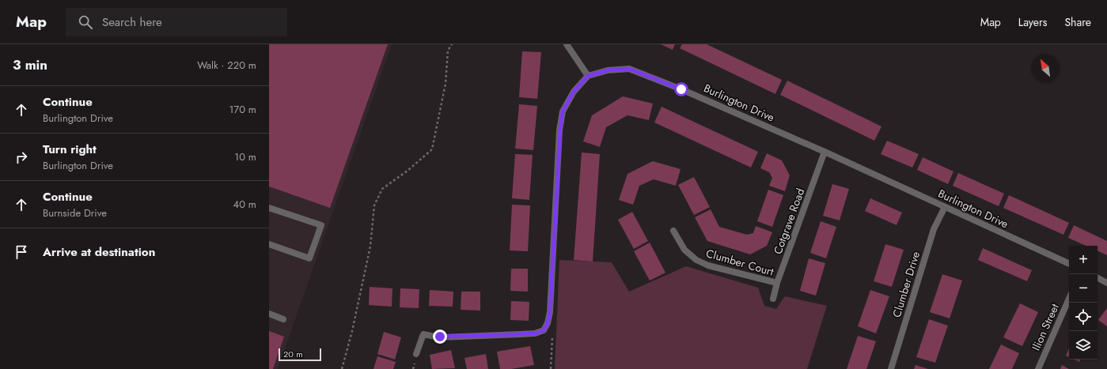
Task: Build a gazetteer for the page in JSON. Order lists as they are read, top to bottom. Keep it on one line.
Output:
{"streets":{"street":["Burlington Drive","Cotgrave Road","Clumber Court","Clumber Drive","Ilion Street"]},"crossings":[["Burlington Drive","Cotgrave Road"],["Burlington Drive","Clumber Drive"],["Cotgrave Road","Clumber Court"]],"scale_bar":"20 m","north":"top left","page":{"header":"Map","search":"Search here","nav":["Map","Layers","Share"],"heading":["3 min","Walk · 220 m"],"list":[["Continue","Burlington Drive","170 m"],["Turn right","Burlington Drive","10 m"],["Continue","Burnside Drive","40 m"],"Arrive at destination"],"map_buttons":["+","−"],"scale":"20 m"}}
